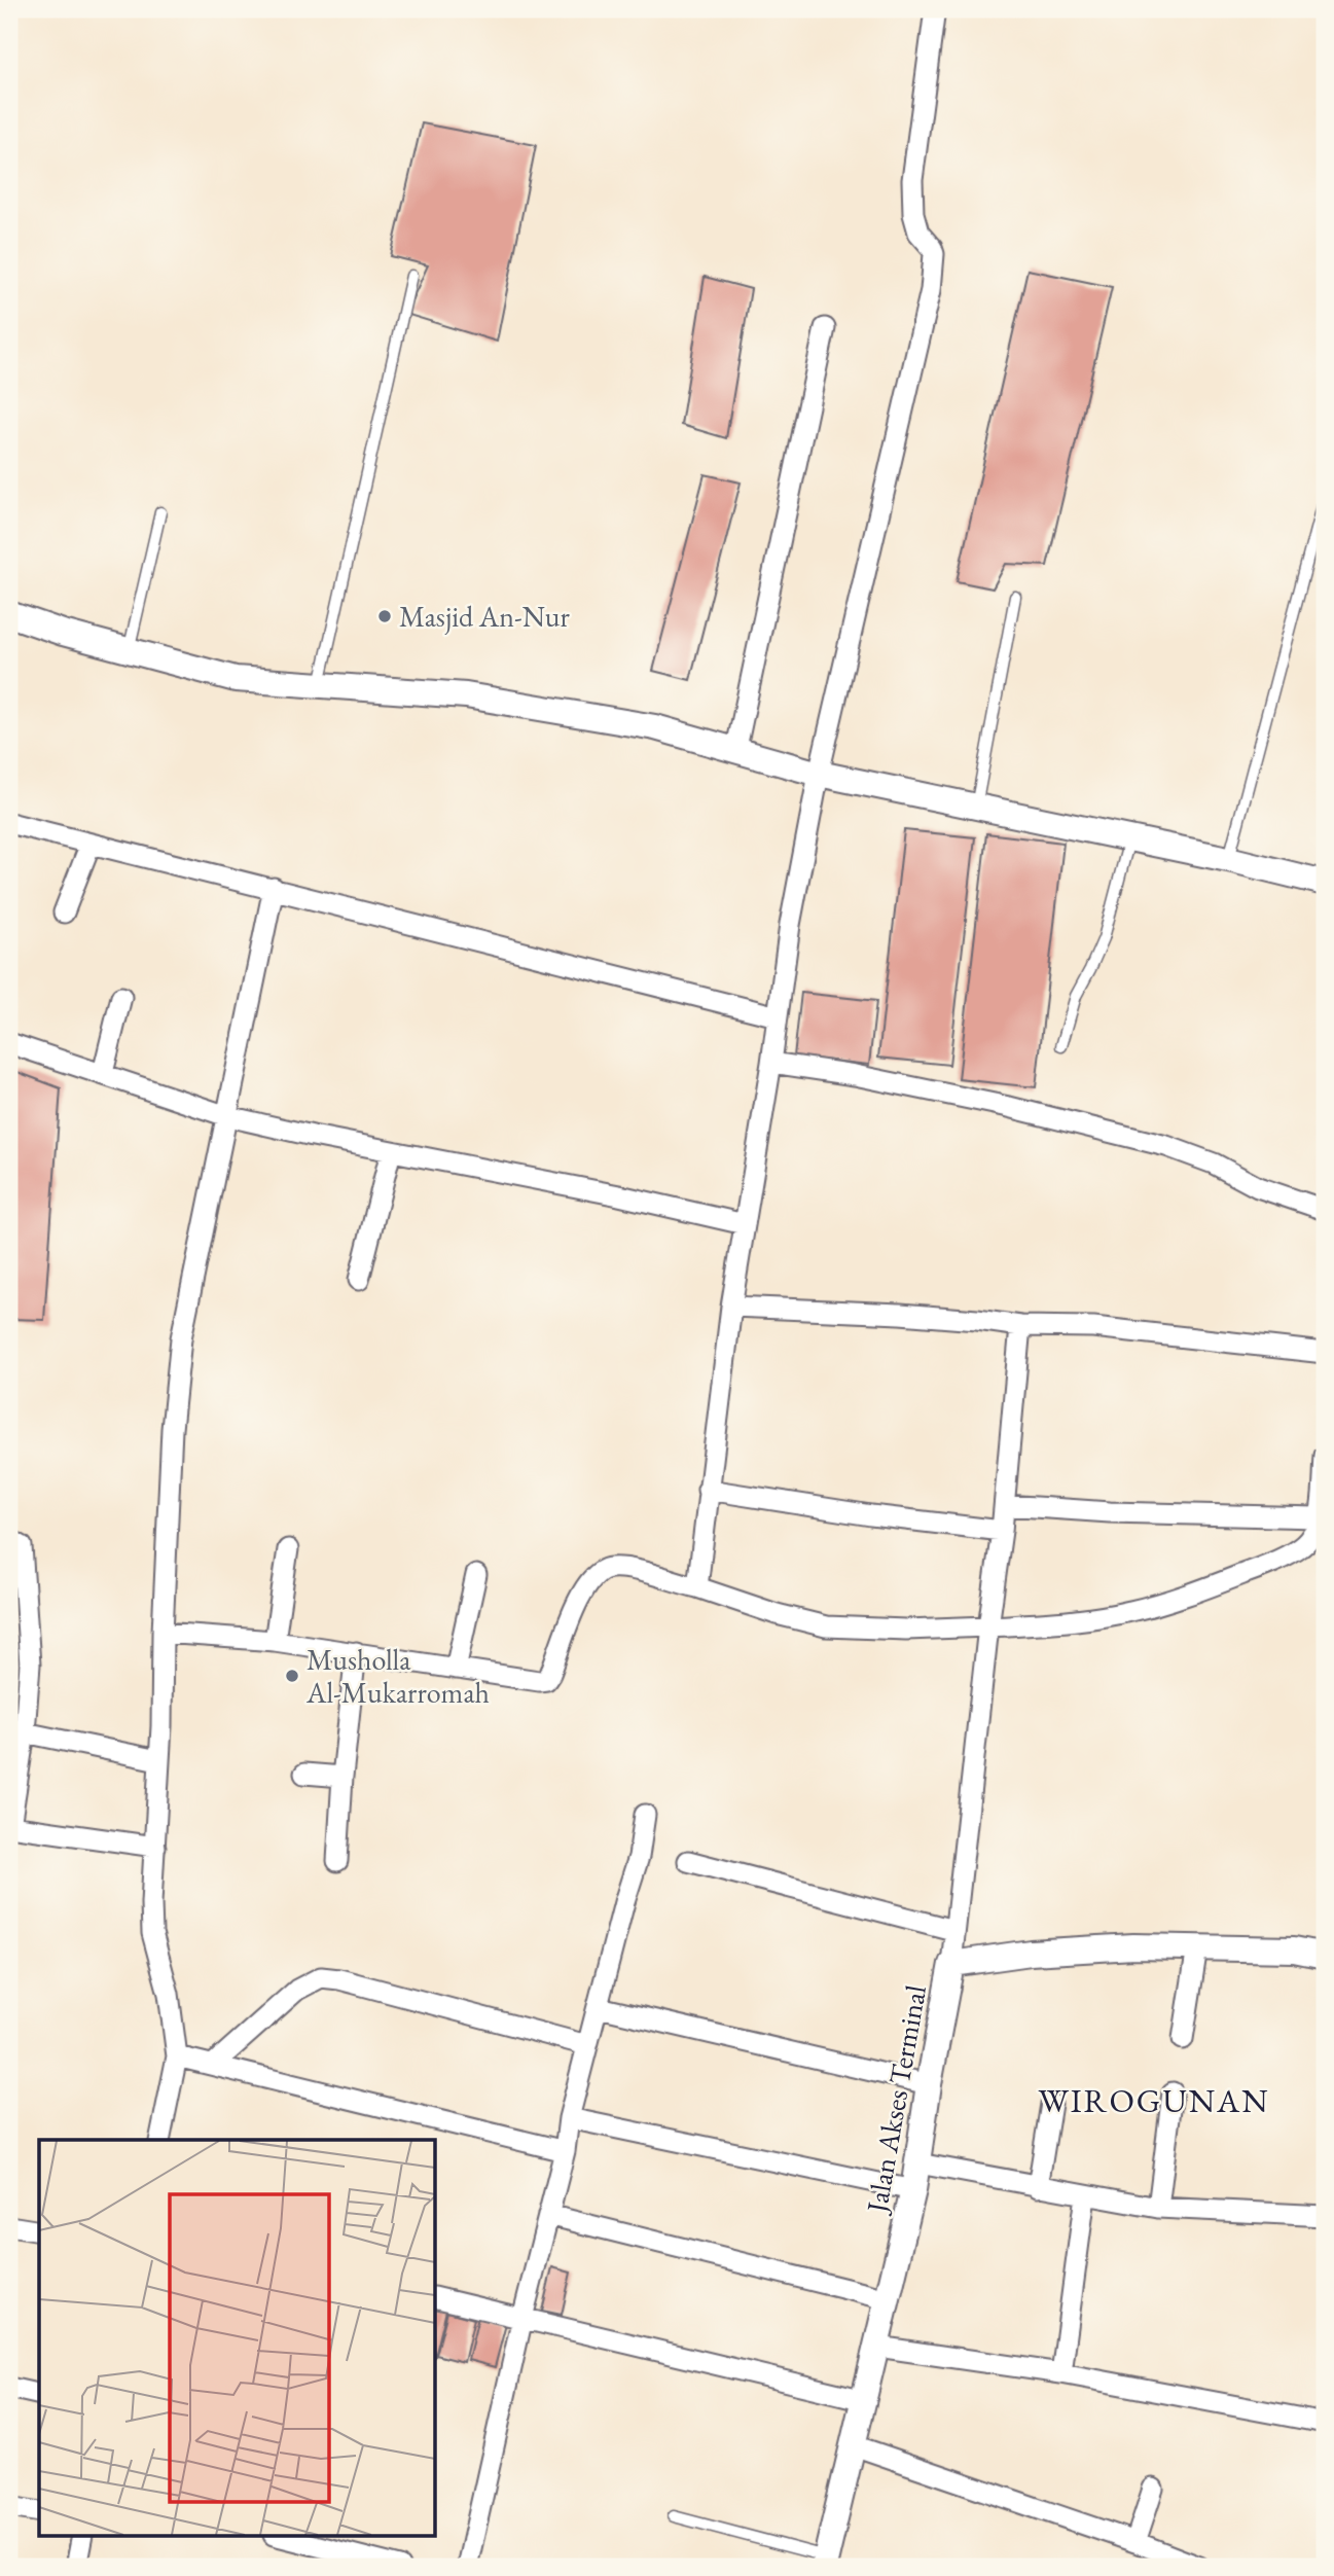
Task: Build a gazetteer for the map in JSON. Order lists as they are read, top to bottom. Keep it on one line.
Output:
{"streets":{"street":["Jalan Akses Terminal"]},"districts":["WIROGUNAN"],"places":["Masjid An-Nur","Musholla Al-Mukarromah"]}
